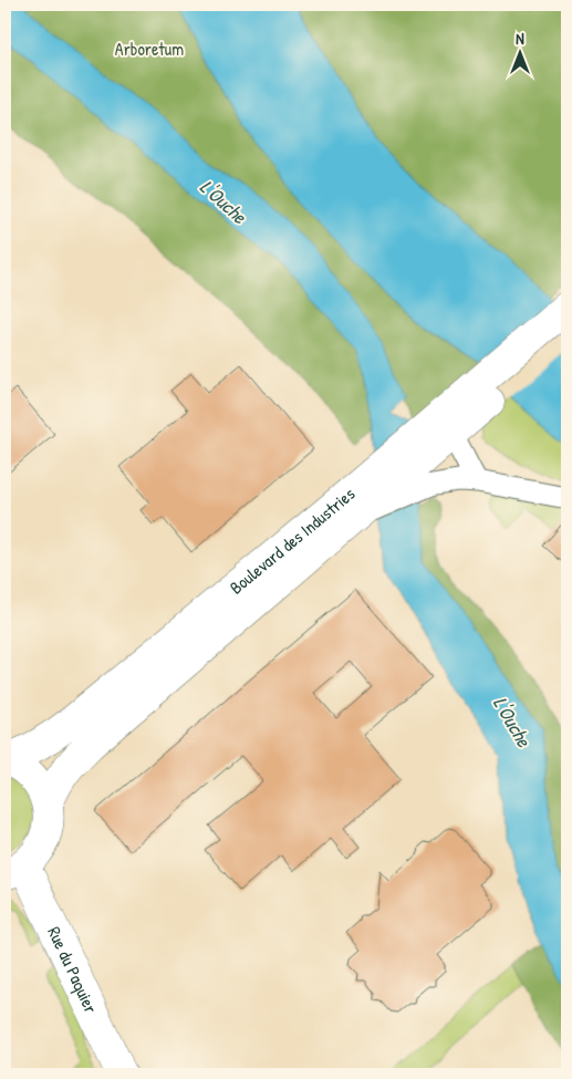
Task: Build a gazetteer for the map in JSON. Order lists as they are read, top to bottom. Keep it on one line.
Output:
{"streets":{"main road":["Boulevard des Industries","Rue du Paquier"]},"water":["L'Ouche"],"parks":["Arboretum"],"north":"top"}
